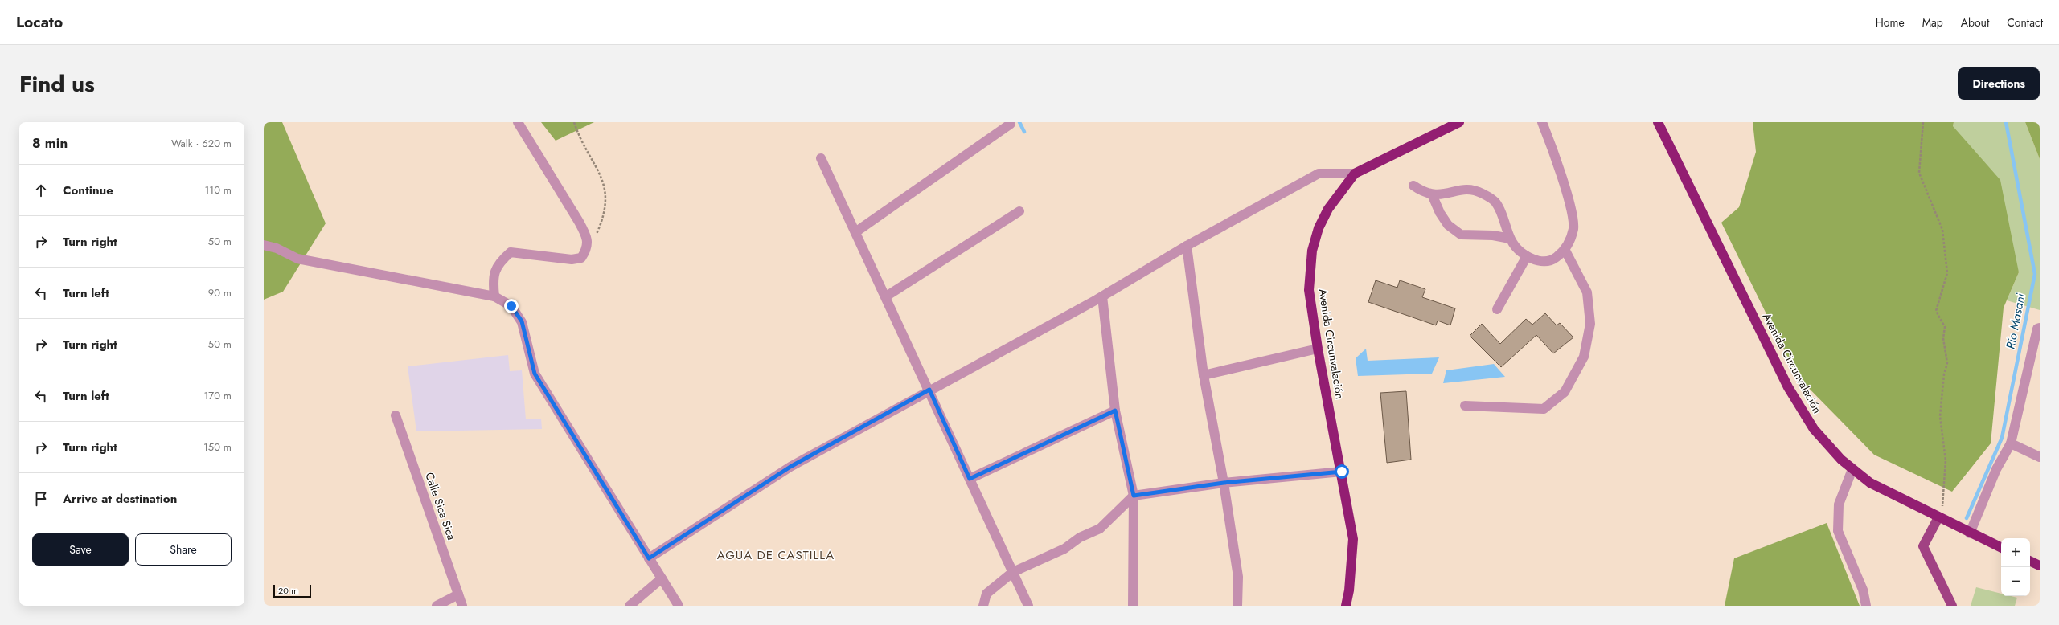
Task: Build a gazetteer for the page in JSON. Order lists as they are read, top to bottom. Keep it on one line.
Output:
{"streets":{"highway":["Avenida Circunvalación"],"street":["Calle Sica Sica"]},"districts":["AGUA DE CASTILLA"],"water":["Río Masani"],"scale_bar":"20 m","page":{"header":"Locato","nav":["Home","Map","About","Contact"],"title":"Find us","buttons":["Directions",["Save","Share"]],"heading":["8 min","Walk · 620 m"],"list":[["Continue","110 m"],["Turn right","50 m"],["Turn left","90 m"],["Turn right","50 m"],["Turn left","170 m"],["Turn right","150 m"],"Arrive at destination"],"map_buttons":["+","−"],"scale":"20 m"}}
